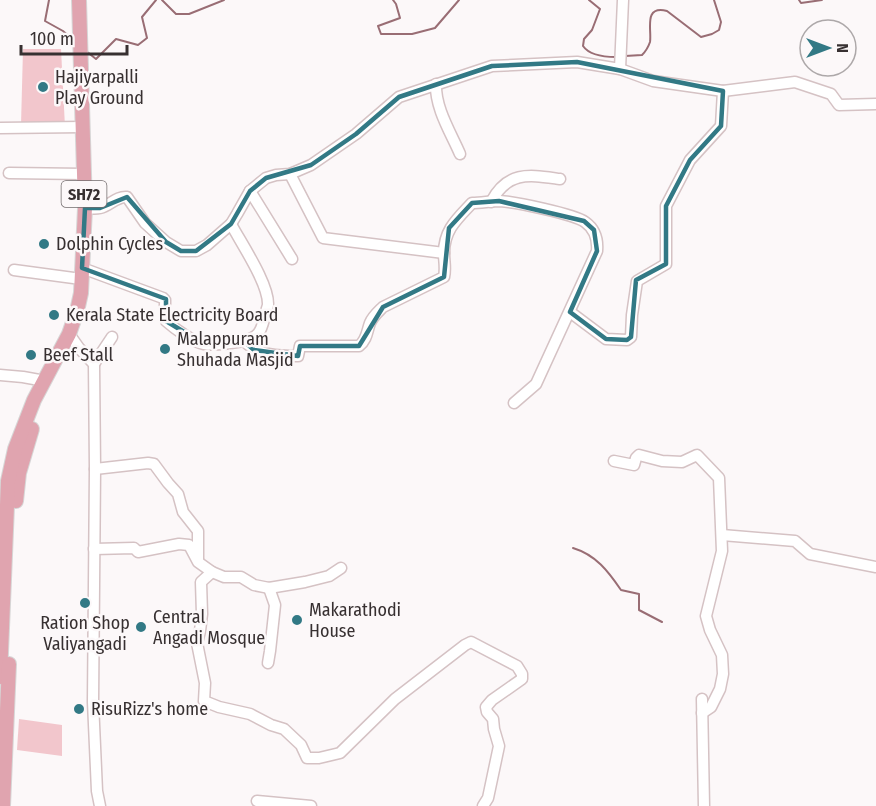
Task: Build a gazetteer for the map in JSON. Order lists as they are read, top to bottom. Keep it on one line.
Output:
{"streets":{"main road":["SH72"]},"places":["Hajiyarpalli Play Ground","Dolphin Cycles","Kerala State Electricity Board","Malappuram Shuhada Masjid","Beef Stall","Ration Shop Valiyangadi","Makarathodi House","Central Angadi Mosque","RisuRizz's home"],"scale_bar":"100 m","north":"right"}
